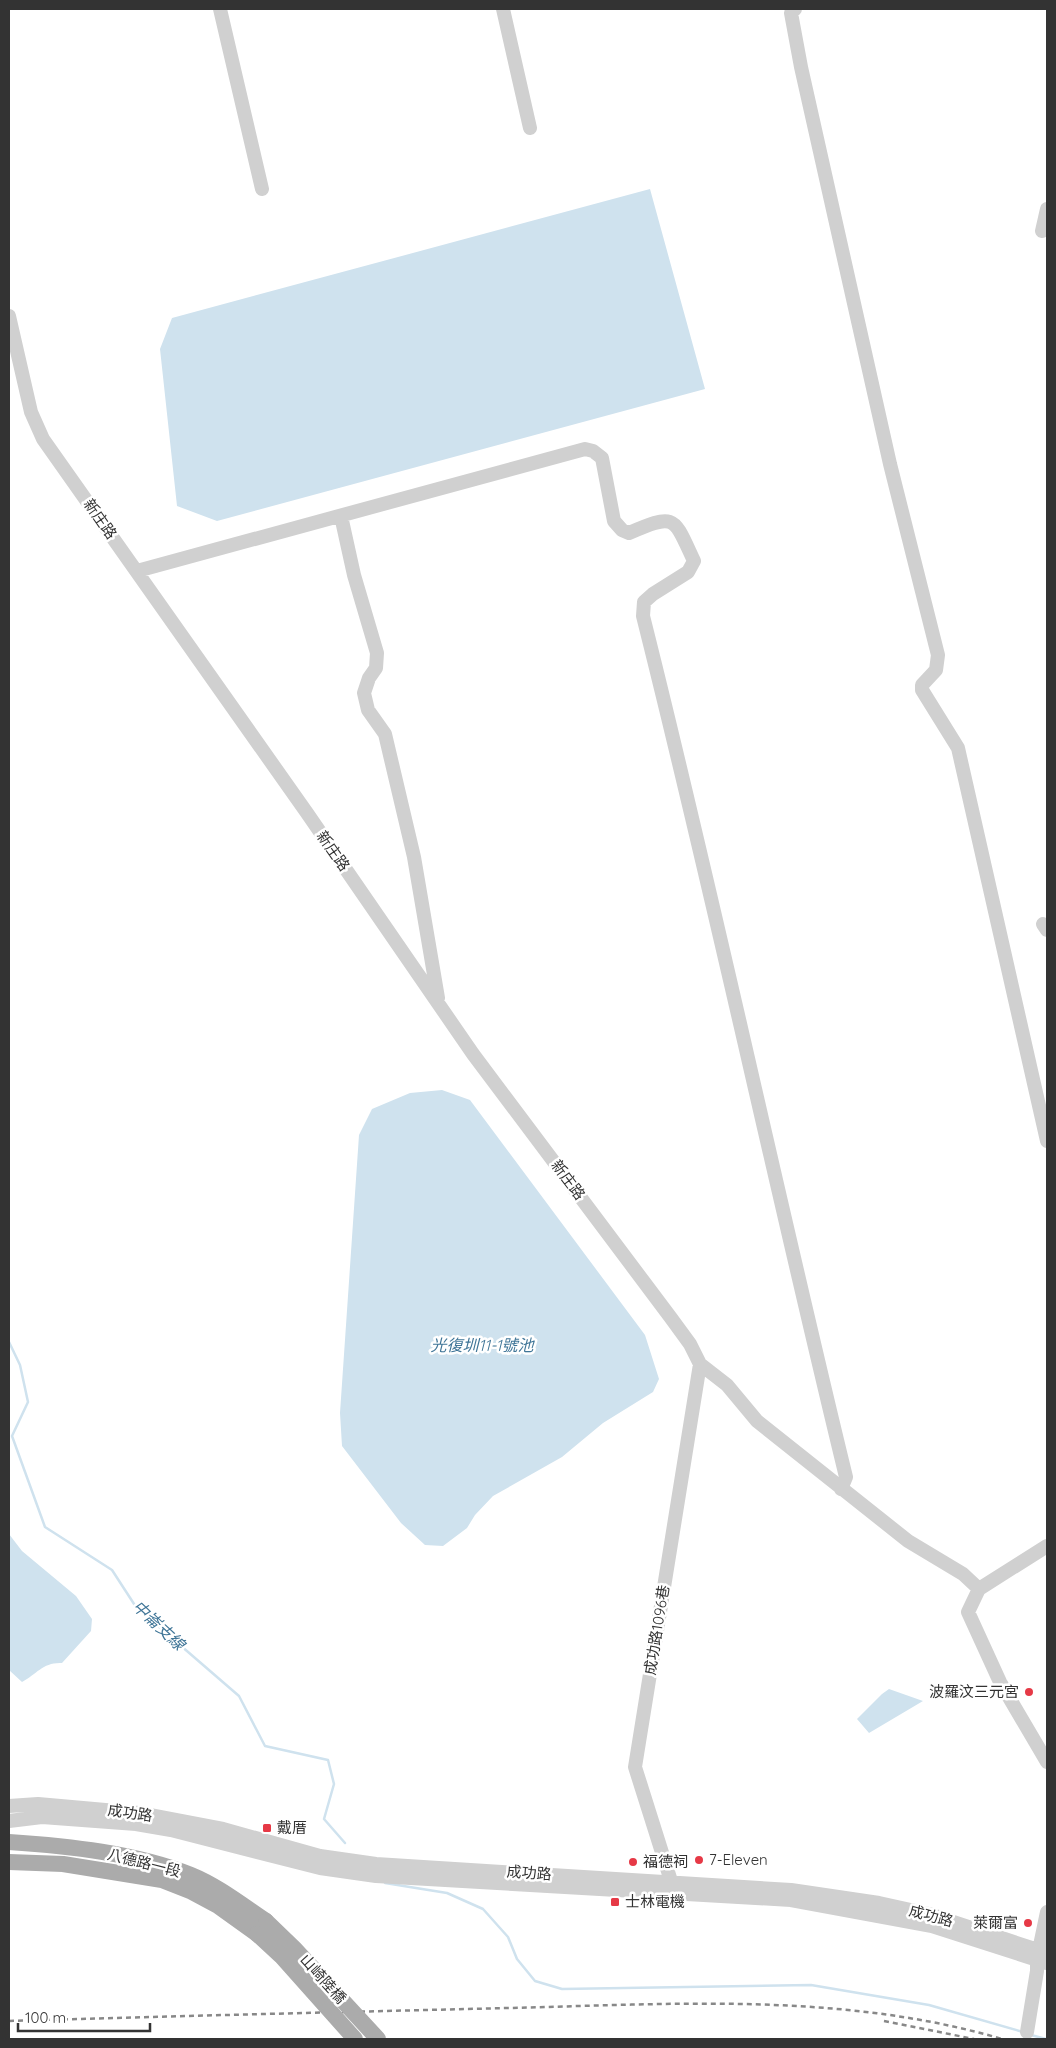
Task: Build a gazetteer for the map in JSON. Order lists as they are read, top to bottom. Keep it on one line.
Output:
{"streets":{"main road":["八德路一段","山崎陸橋"],"street":["新庄路","成功路1096巷","成功路"]},"crossings":[["新庄路","成功路1096巷"],["成功路1096巷","成功路"],["八德路一段","山崎陸橋"]],"water":["光復圳11-1號池","中崙支線"],"places":{"other":["波羅汶三元宮","7-Eleven","福德祠","萊爾富"],"transit":["戴厝","士林電機"]},"scale_bar":"100 m"}
